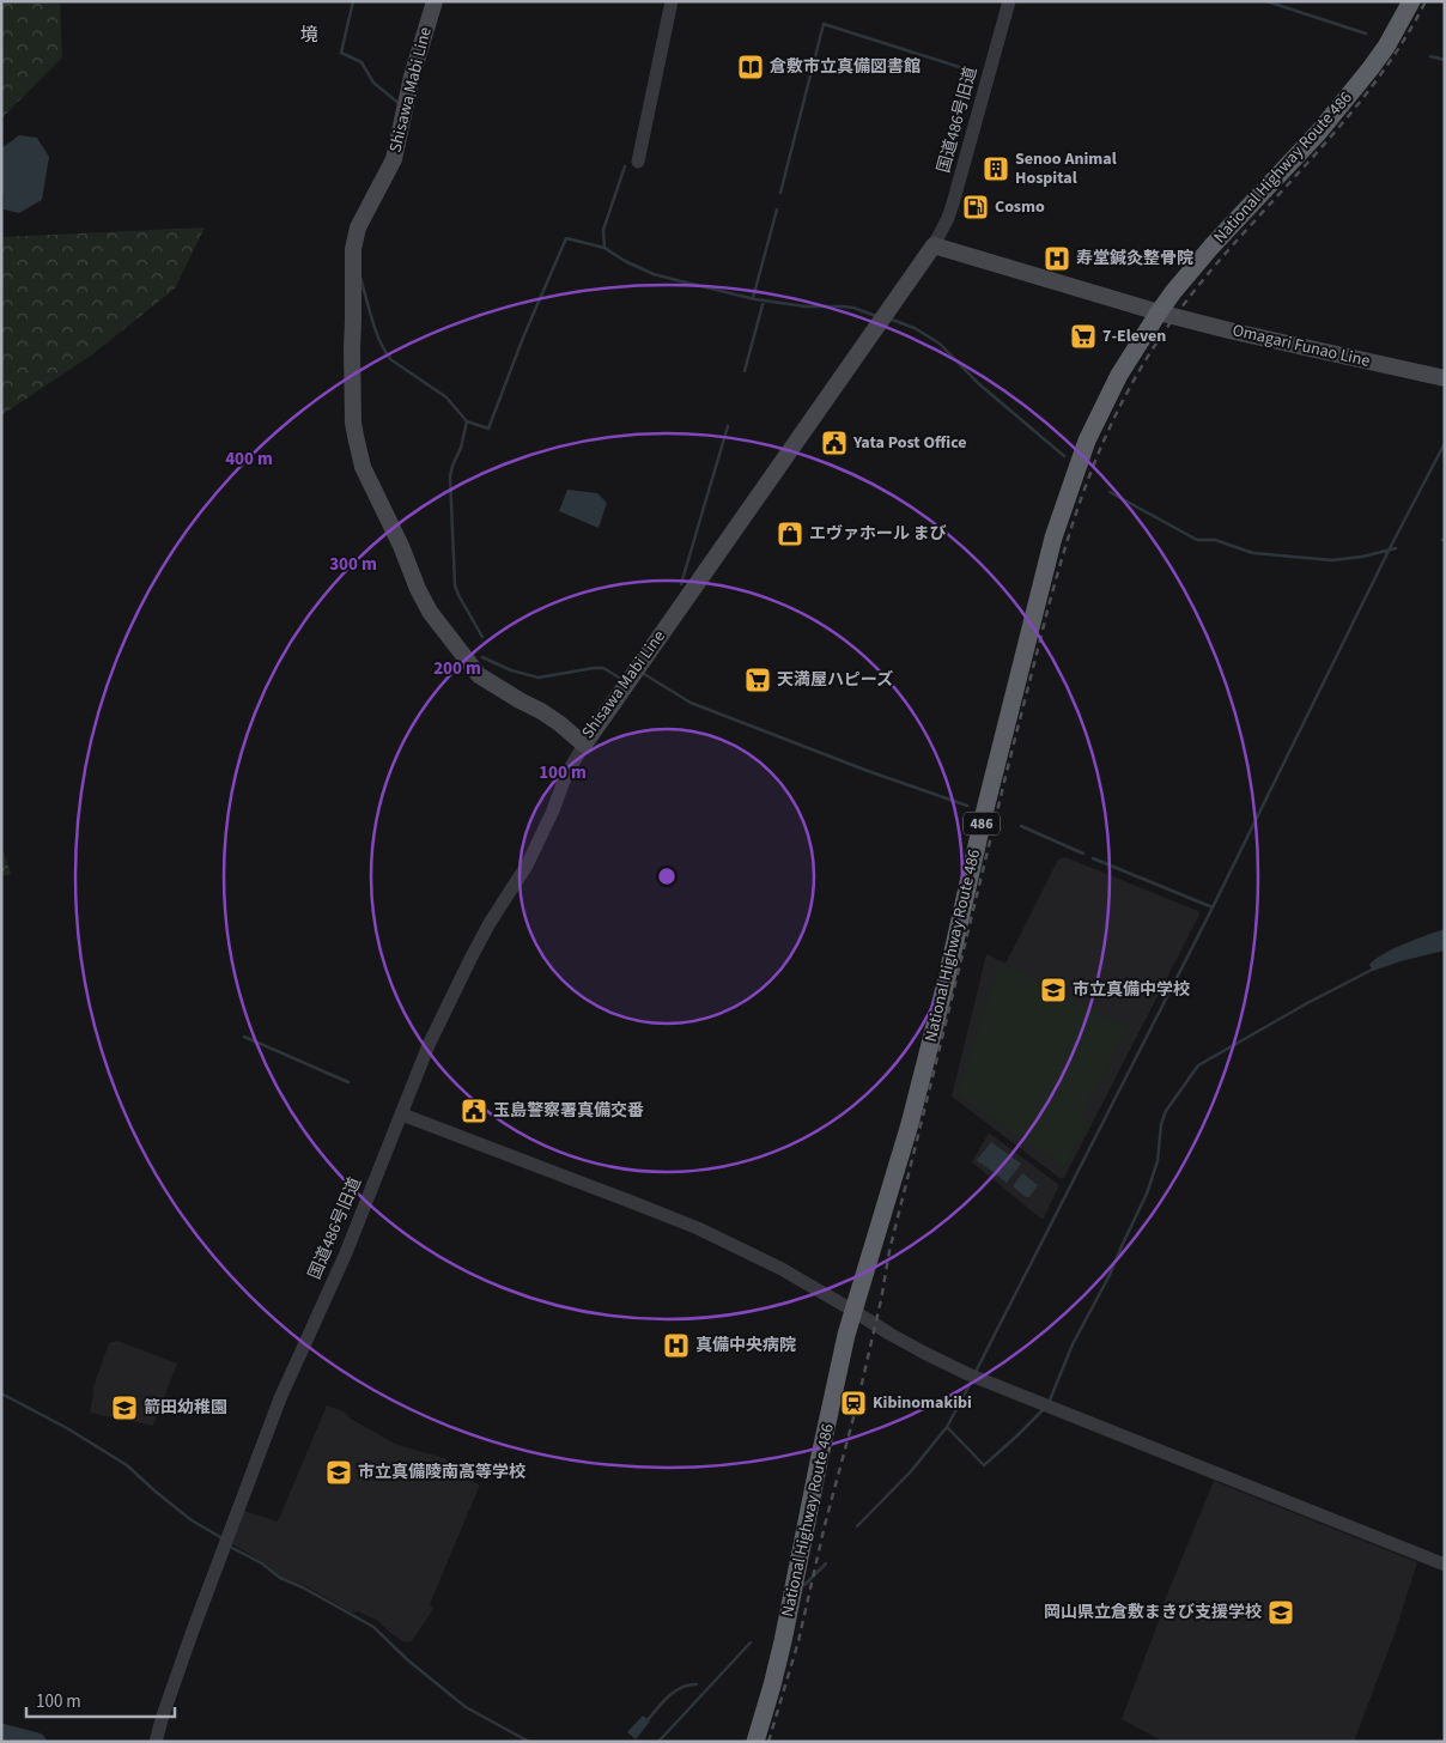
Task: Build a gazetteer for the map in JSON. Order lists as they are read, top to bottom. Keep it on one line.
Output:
{"streets":{"highway":["National Highway Route 486","486"],"main road":["Shisawa Mabi Line","Omagari Funao Line"],"street":["国道486号旧道"]},"crossings":[["Shisawa Mabi Line","国道486号旧道"],["National Highway Route 486","Omagari Funao Line"]],"districts":["境"],"places":{"library":["倉敷市立真備図書館"],"building":["Senoo Animal Hospital"],"fuel station":["Cosmo"],"hospital":["寿堂鍼灸整骨院","真備中央病院"],"supermarket":["7-Eleven","天満屋ハピーズ"],"public building":["Yata Post Office","玉島警察署真備交番"],"shop":["エヴァホール まび"],"school or university":["市立真備中学校","箭田幼稚園","市立真備陵南高等学校","岡山県立倉敷まきび支援学校"],"station":["Kibinomakibi"]},"scale_bar":"100 m","rings":["400 m","300 m","200 m","100 m"]}
